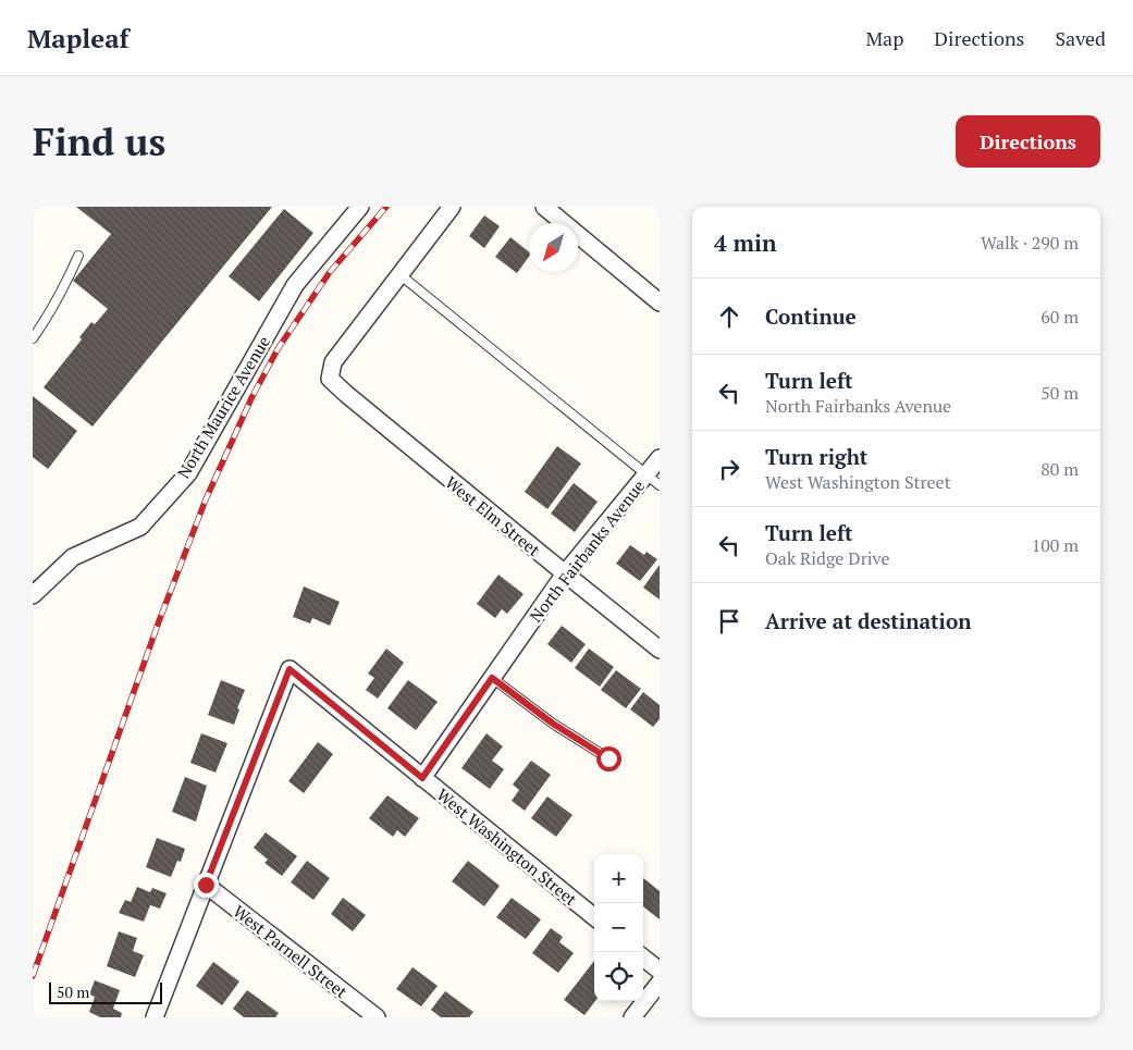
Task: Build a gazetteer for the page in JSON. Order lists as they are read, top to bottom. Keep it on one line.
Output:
{"streets":{"street":["North Maurice Avenue","West Elm Street","North Fairbanks Avenue","West Washington Street","West Parnell Street"]},"crossings":[["West Elm Street","North Fairbanks Avenue"],["North Fairbanks Avenue","West Washington Street"],["West Washington Street","West Parnell Street"]],"scale_bar":"50 m","north":"bottom left","page":{"header":"Mapleaf","nav":["Map","Directions","Saved"],"buttons":"Directions","title":"Find us","heading":["4 min","Walk · 290 m"],"list":[["Continue","60 m"],["Turn left","North Fairbanks Avenue","50 m"],["Turn right","West Washington Street","80 m"],["Turn left","Oak Ridge Drive","100 m"],"Arrive at destination"],"map_buttons":["+","−"],"scale":"50 m"}}
